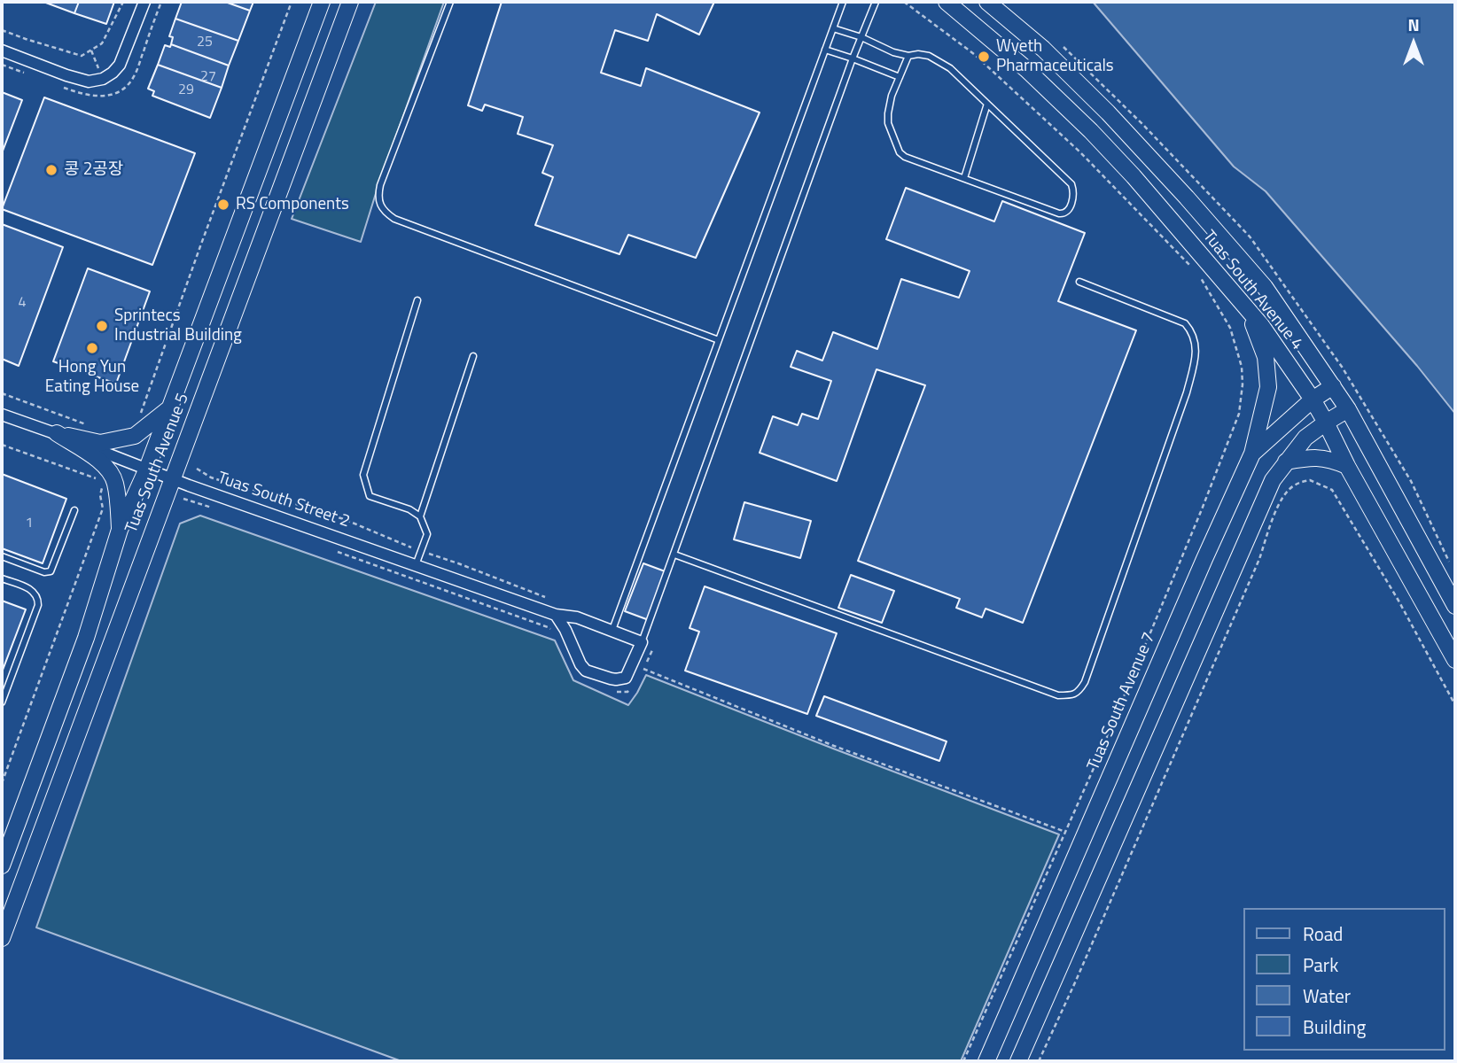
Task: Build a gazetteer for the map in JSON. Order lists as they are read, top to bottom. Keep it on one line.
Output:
{"streets":{"street":["Tuas South Avenue 4","Tuas South Avenue 5","Tuas South Street 2","Tuas South Avenue 7"]},"crossings":[["Tuas South Avenue 4","Tuas South Avenue 7"],["Tuas South Avenue 5","Tuas South Street 2"]],"places":["Wyeth Pharmaceuticals","콩 2공장","RS Components","Sprintecs Industrial Building","Hong Yun Eating House"],"house_numbers":["25","27","29","4","1"],"legend":["Road","Park","Water","Building"],"north":"top"}
